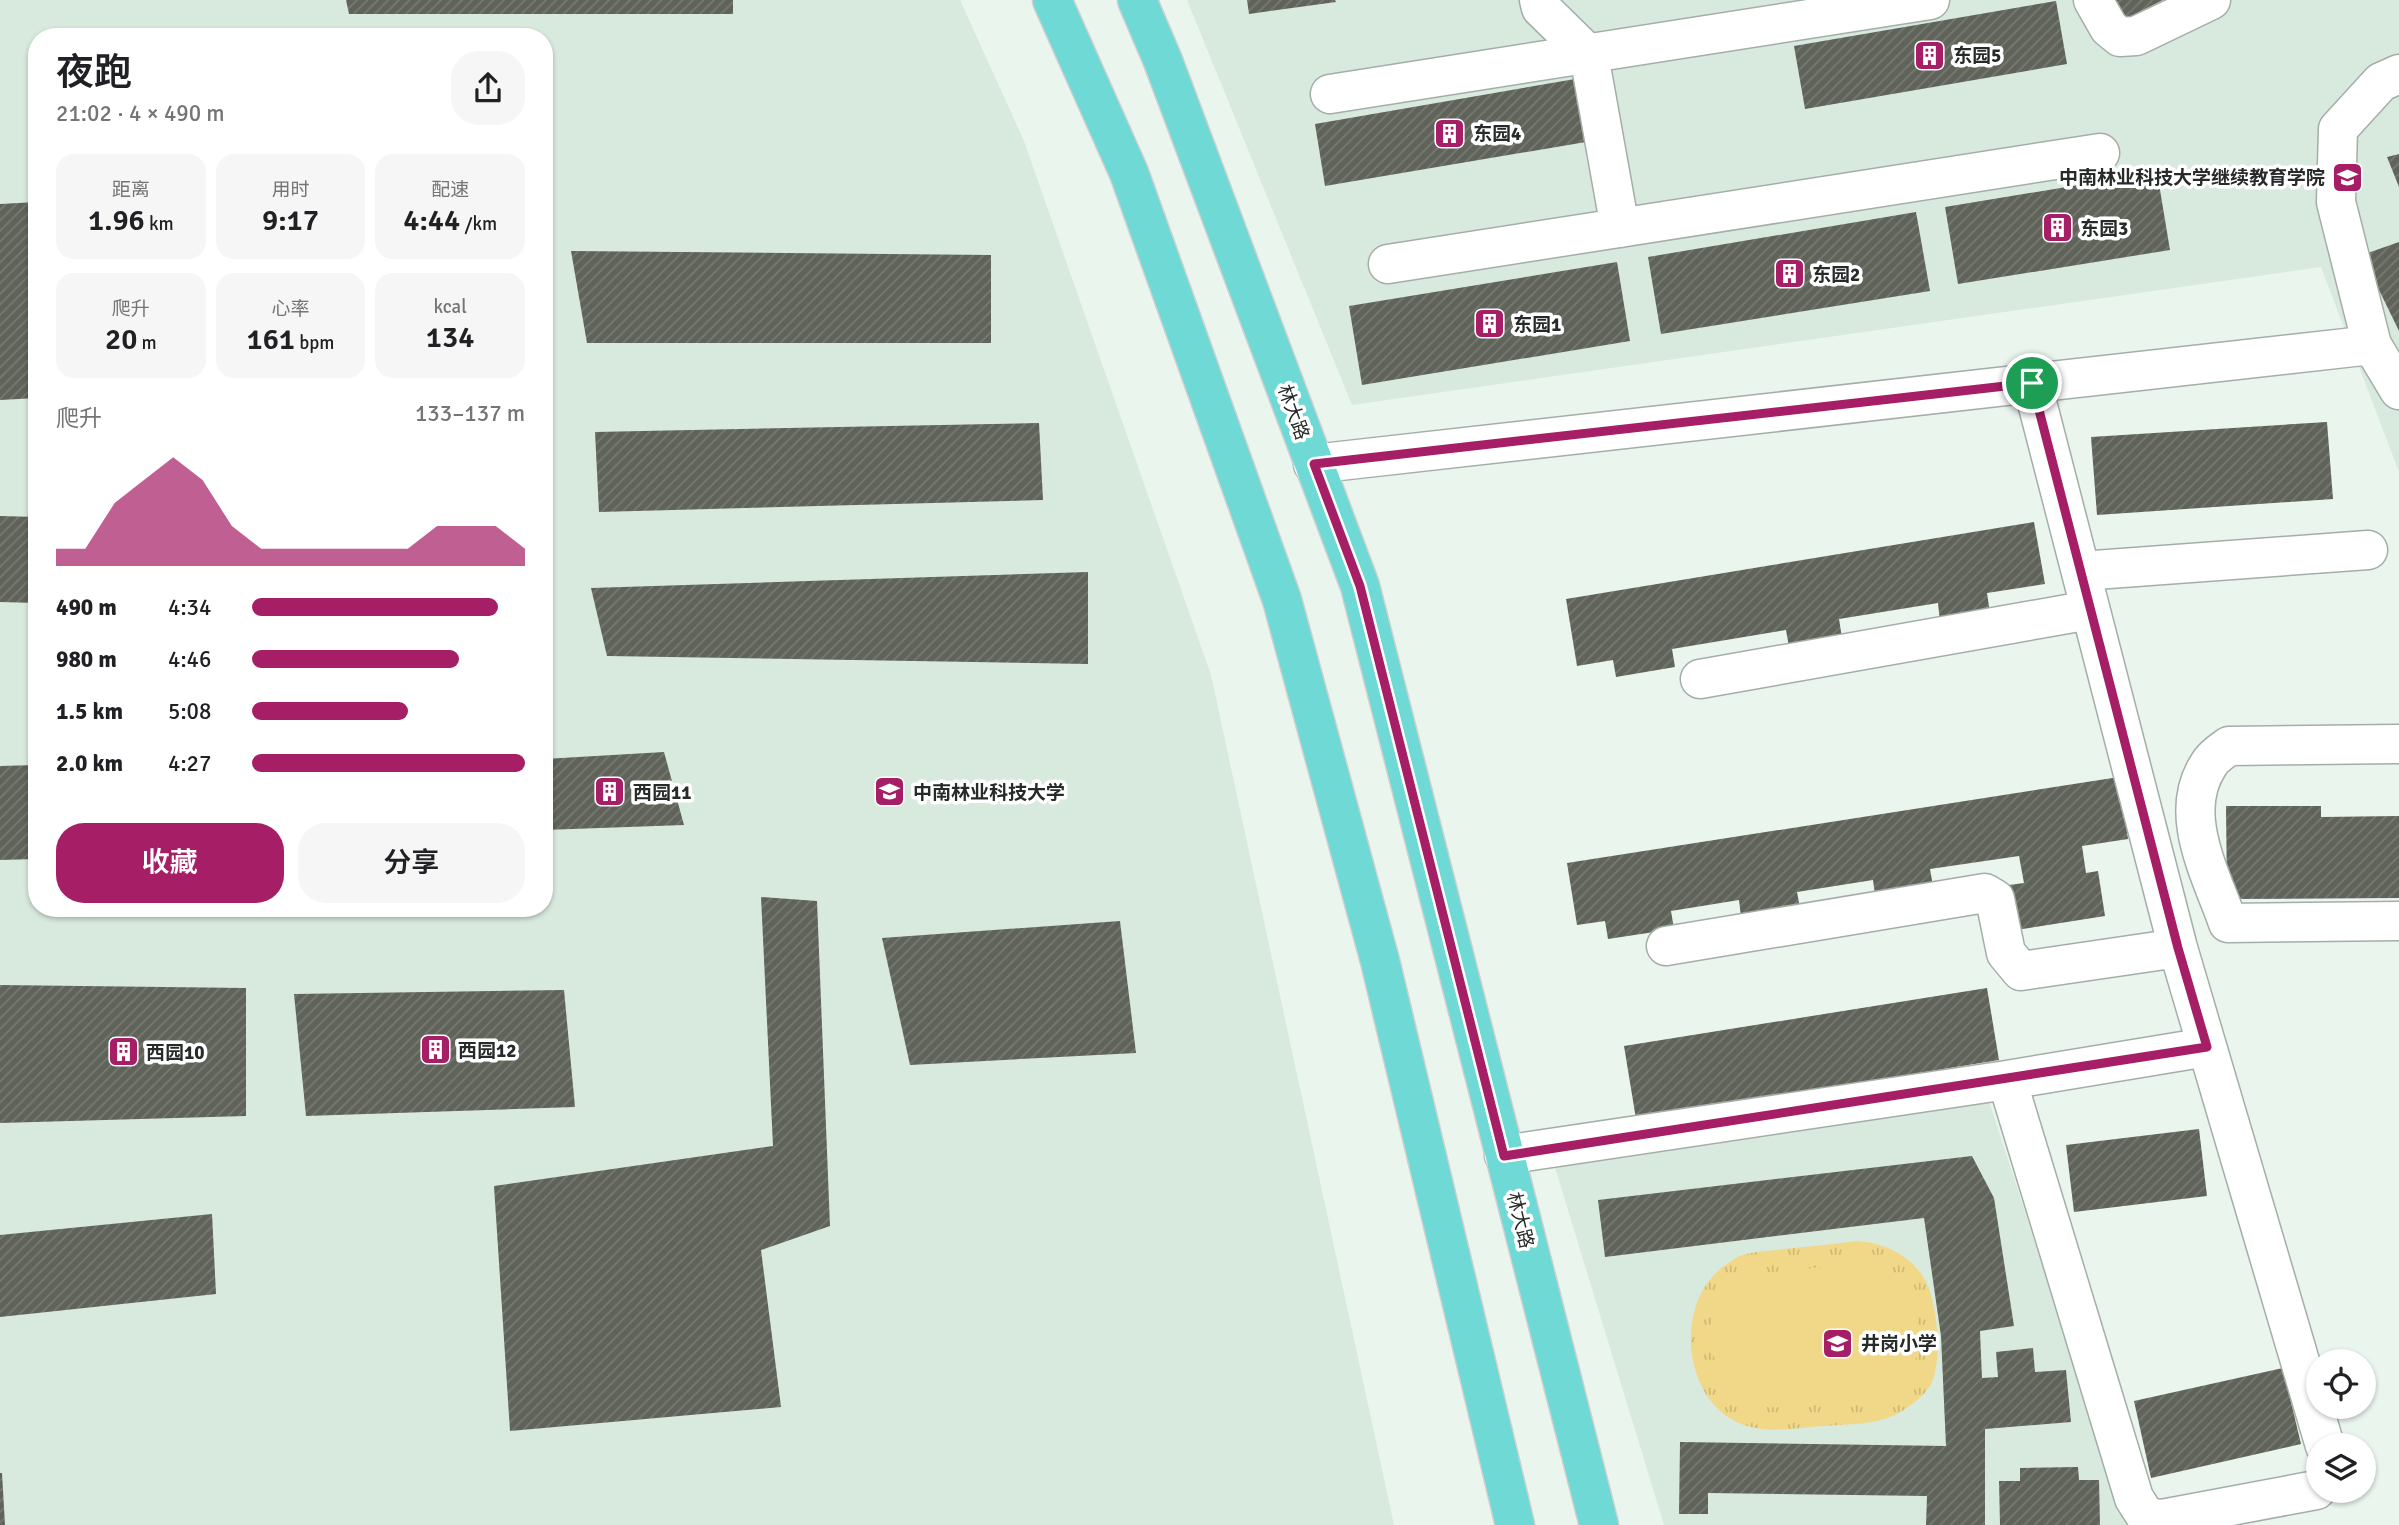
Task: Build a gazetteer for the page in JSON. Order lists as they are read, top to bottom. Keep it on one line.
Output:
{"streets":{"main road":["林大路"]},"places":{"building":["东园5","东园4","东园3","东园2","东园1","西园11","西园12","西园10"],"school or university":["中南林业科技大学继续教育学院","中南林业科技大学","井岗小学"]},"page":{"heading":["夜跑","21:02 · 4 × 490 m"],"stats":[["距离","1.96 km"],["用时","9:17"],["配速","4:44 /km"],["爬升","20 m"],["心率","161 bpm"],["kcal","134"]],"chart":["爬升","133–137 m"],"list":[{"name":"490 m","note":"4:34"},{"name":"980 m","note":"4:46"},{"name":"1.5 km","note":"5:08"},{"name":"2.0 km","note":"4:27"}],"buttons":["收藏","分享"]}}
